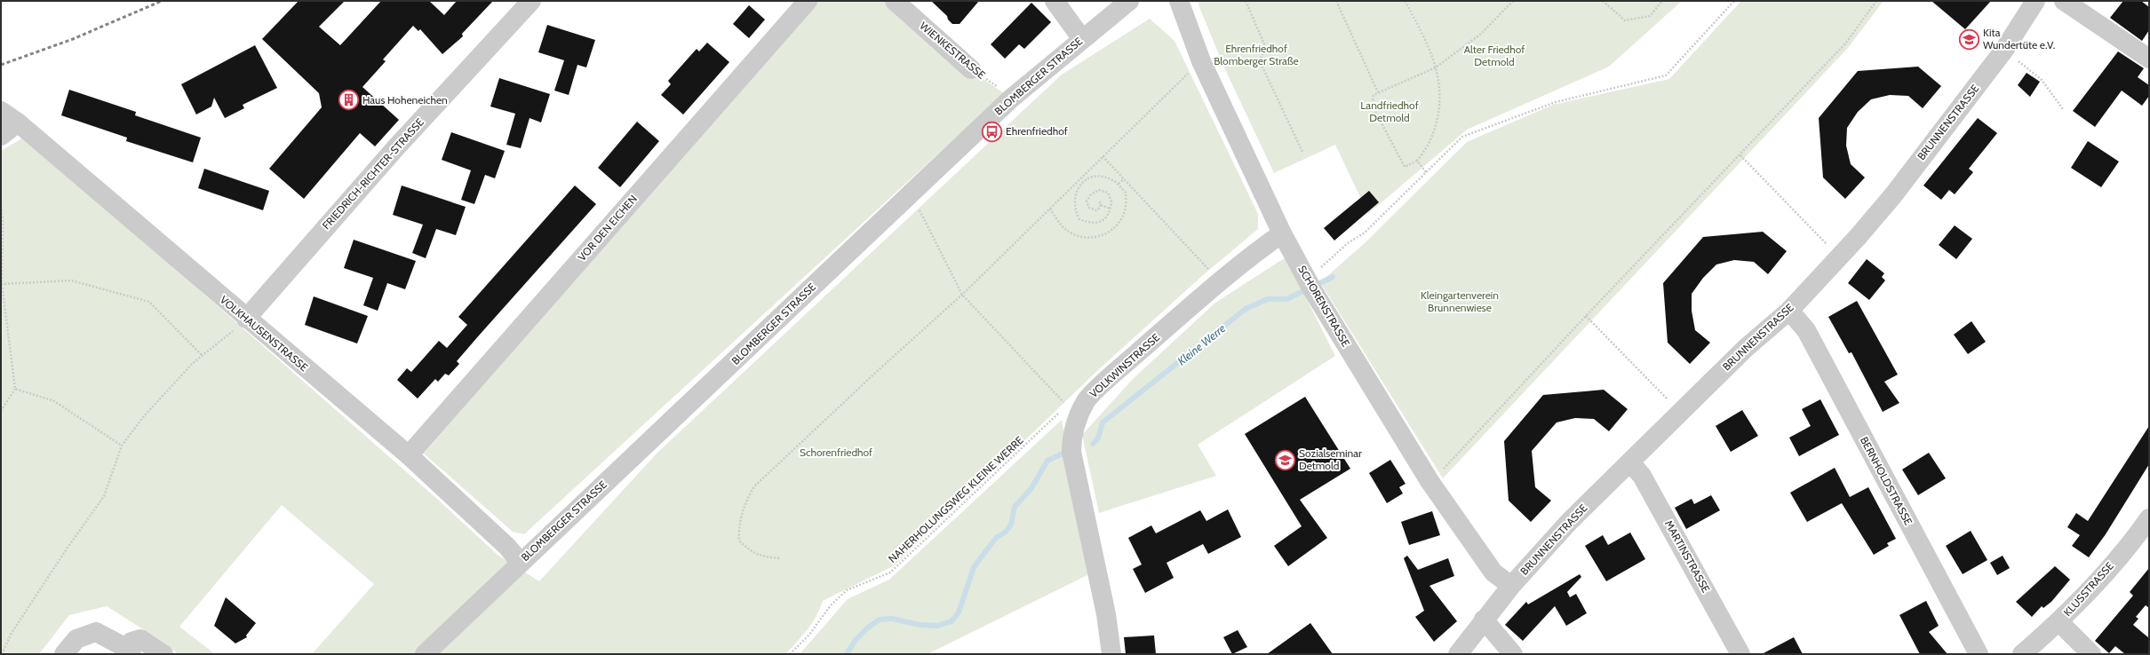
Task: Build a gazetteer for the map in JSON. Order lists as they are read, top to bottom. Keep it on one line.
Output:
{"streets":{"street":["WIENKESTRASSE","BLOMBERGER STRASSE","BRUNNENSTRASSE","FRIEDRICH-RICHTER-STRASSE","VOR DEN EICHEN","SCHORENSTRASSE","VOLKHAUSENSTRASSE","VOLKWINSTRASSE","BERNHOLDSTRASSE","MARTINSTRASSE","KLUSSTRASSE"],"path":["NAHERHOLUNGSWEG KLEINE WERRE"]},"crossings":[["WIENKESTRASSE","BLOMBERGER STRASSE"],["BLOMBERGER STRASSE","VOLKHAUSENSTRASSE"],["BRUNNENSTRASSE","SCHORENSTRASSE"],["BRUNNENSTRASSE","BERNHOLDSTRASSE"],["BRUNNENSTRASSE","MARTINSTRASSE"],["FRIEDRICH-RICHTER-STRASSE","VOLKHAUSENSTRASSE"],["VOR DEN EICHEN","VOLKHAUSENSTRASSE"],["SCHORENSTRASSE","VOLKWINSTRASSE"]],"water":["Kleine Werre"],"parks":["Ehrenfriedhof Blomberger Straße","Alter Friedhof Detmold","Landfriedhof Detmold","Kleingartenverein Brunnenwiese","Schorenfriedhof"],"places":{"school or university":["Kita Wundertüte e.V.","Sozialseminar Detmold"],"building":["Haus Hoheneichen"],"bus stop":["Ehrenfriedhof"]}}
